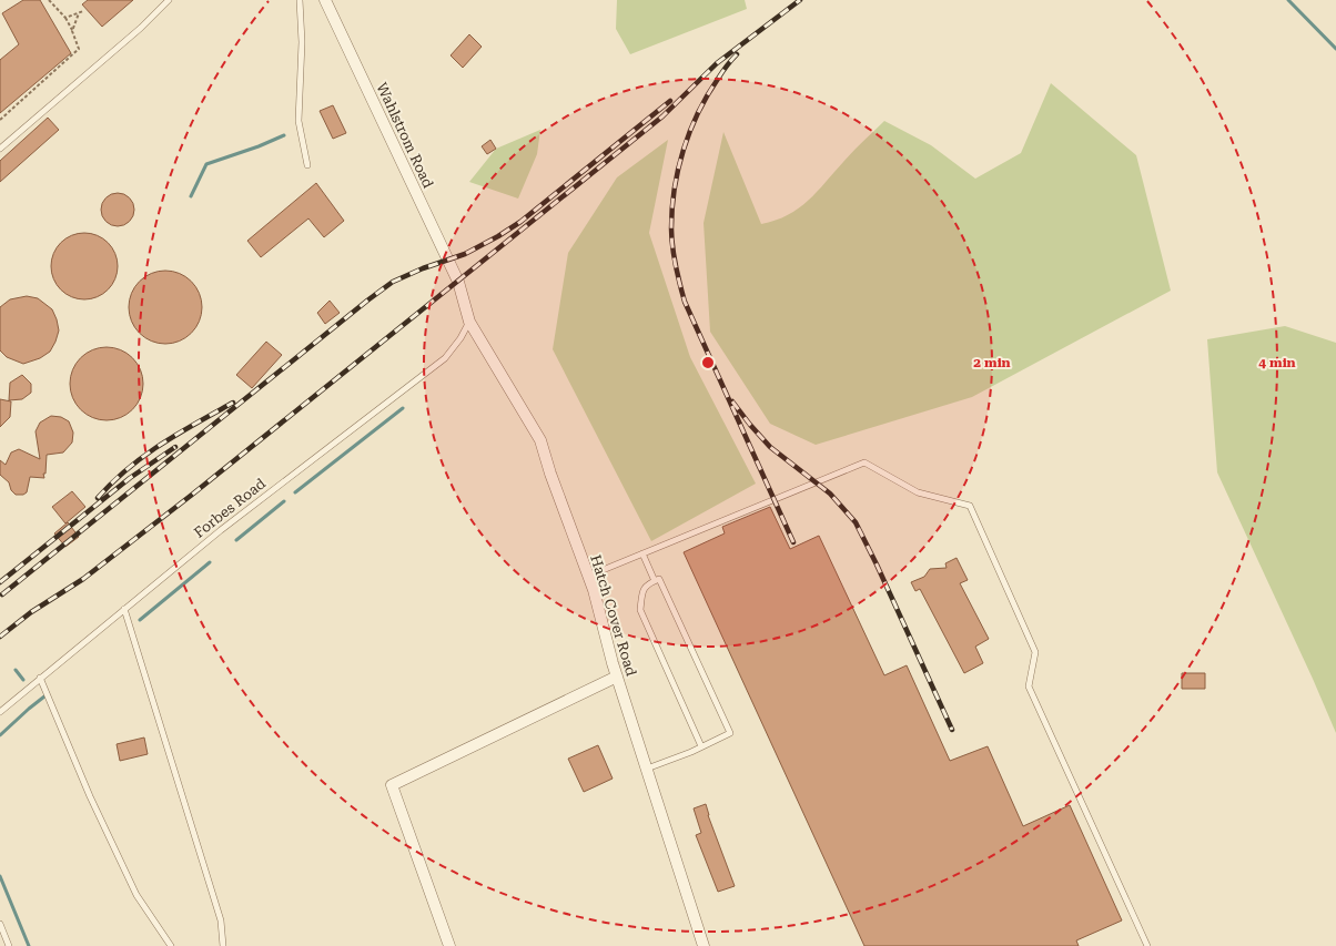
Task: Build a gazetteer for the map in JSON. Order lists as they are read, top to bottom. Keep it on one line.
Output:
{"streets":{"street":["Wahlstrom Road","Hatch Cover Road"],"lane":["Forbes Road"]},"crossings":[["Wahlstrom Road","Hatch Cover Road"],["Forbes Road","Hatch Cover Road"]],"rings":["2 min","4 min"]}
